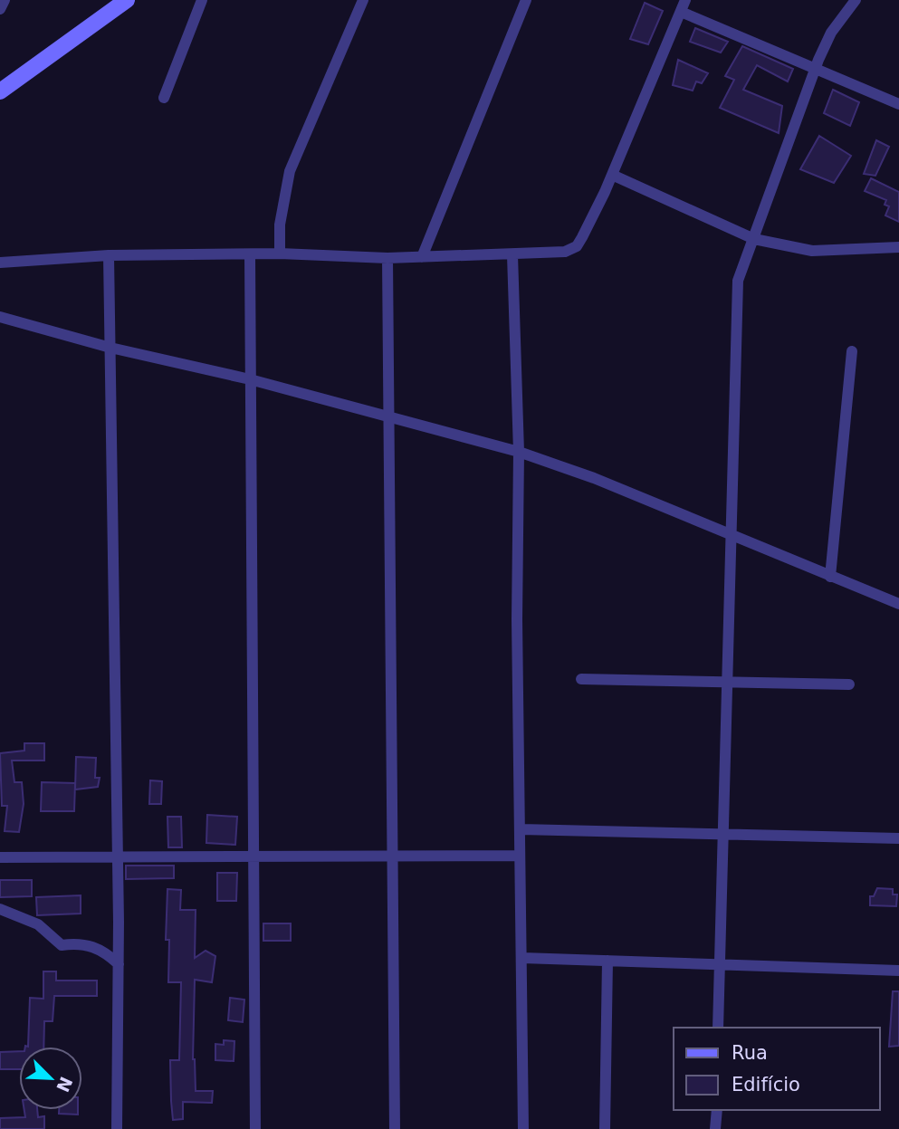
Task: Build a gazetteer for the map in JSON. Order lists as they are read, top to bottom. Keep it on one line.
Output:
{"legend":["Rua","Edifício"],"north":"bottom right"}
